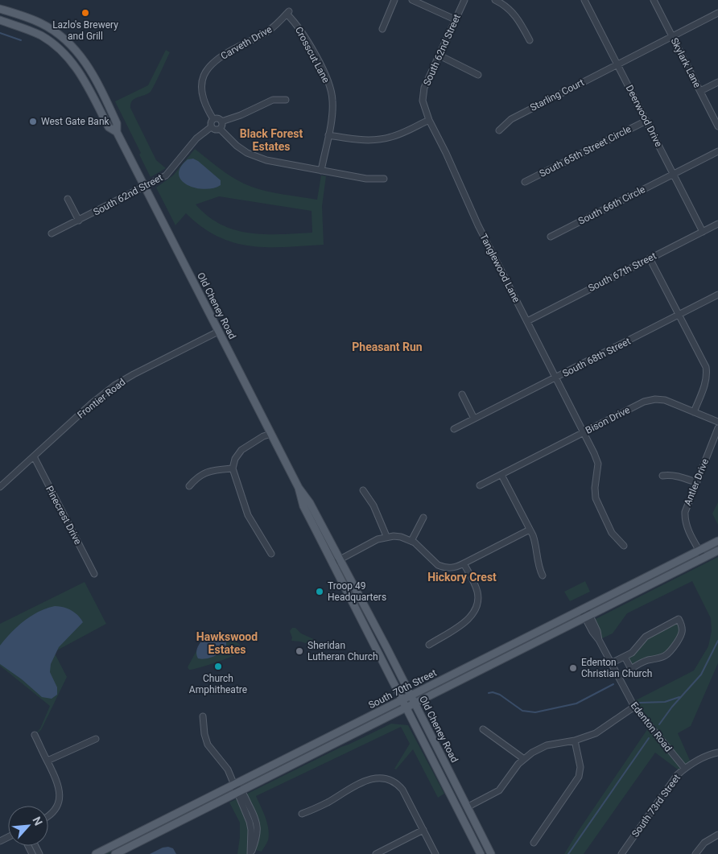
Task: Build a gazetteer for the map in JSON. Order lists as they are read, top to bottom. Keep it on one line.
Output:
{"streets":{"main road":["Old Cheney Road","South 70th Street"],"street":["Carveth Drive","South 62nd Street","Crosscut Lane","Skylark Lane","Starling Court","Deerwood Drive","South 65th Street Circle","South 66th Circle","Tanglewood Lane","South 67th Street","South 68th Street","Frontier Road","Bison Drive","Antler Drive","Pinecrest Drive","Edenton Road","South 73rd Street"]},"crossings":[["Carveth Drive","South 62nd Street"],["Carveth Drive","Crosscut Lane"],["South 62nd Street","Tanglewood Lane"],["South 62nd Street","Old Cheney Road"],["Skylark Lane","Starling Court"],["Starling Court","Deerwood Drive"],["Deerwood Drive","South 65th Street Circle"],["Deerwood Drive","South 66th Circle"],["Deerwood Drive","South 67th Street"],["Tanglewood Lane","South 67th Street"],["Tanglewood Lane","South 68th Street"],["Tanglewood Lane","Bison Drive"],["Old Cheney Road","Frontier Road"],["Old Cheney Road","South 70th Street"],["Frontier Road","Pinecrest Drive"],["Antler Drive","South 70th Street"],["South 70th Street","Edenton Road"],["Edenton Road","South 73rd Street"]],"districts":["Black Forest Estates","Pheasant Run","Hickory Crest","Hawkswood Estates"],"places":["Lazlo's Brewery and Grill","West Gate Bank","Troop 49 Headquarters","Sheridan Lutheran Church","Church Amphitheatre","Edenton Christian Church"],"north":"top right"}
